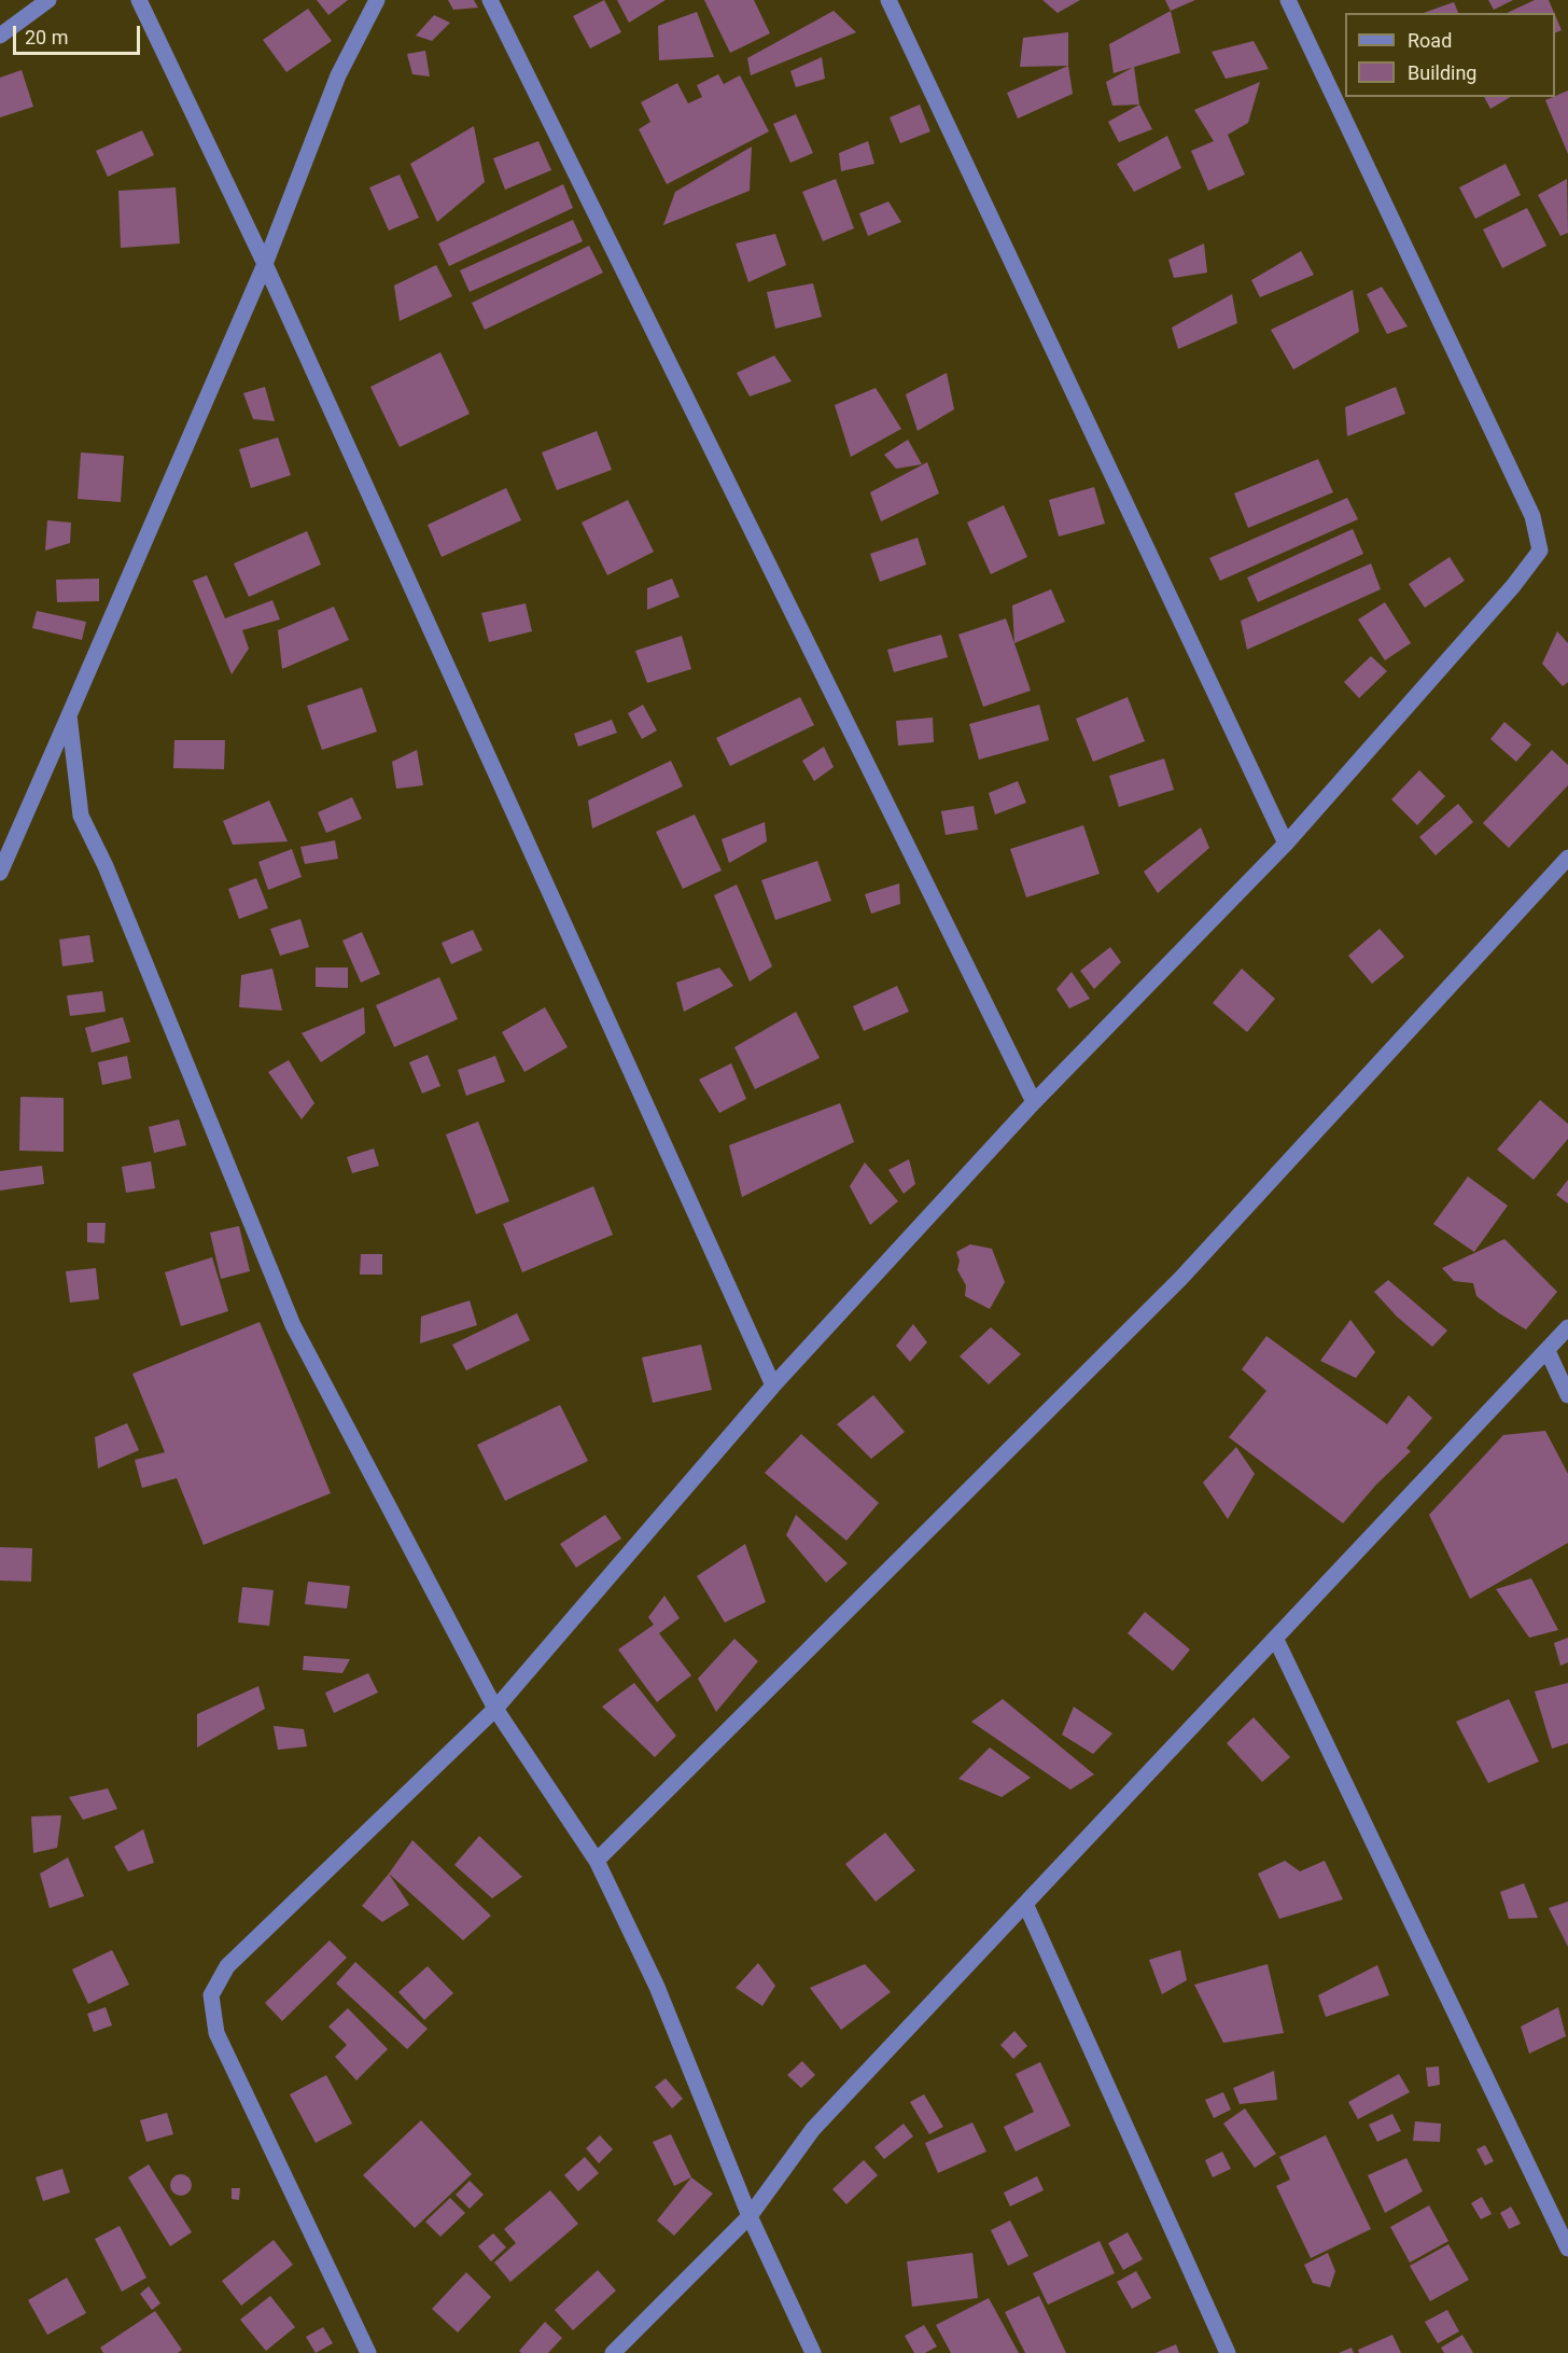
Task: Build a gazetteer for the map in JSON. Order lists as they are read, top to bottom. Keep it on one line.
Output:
{"legend":["Road","Building"],"scale_bar":"20 m"}
